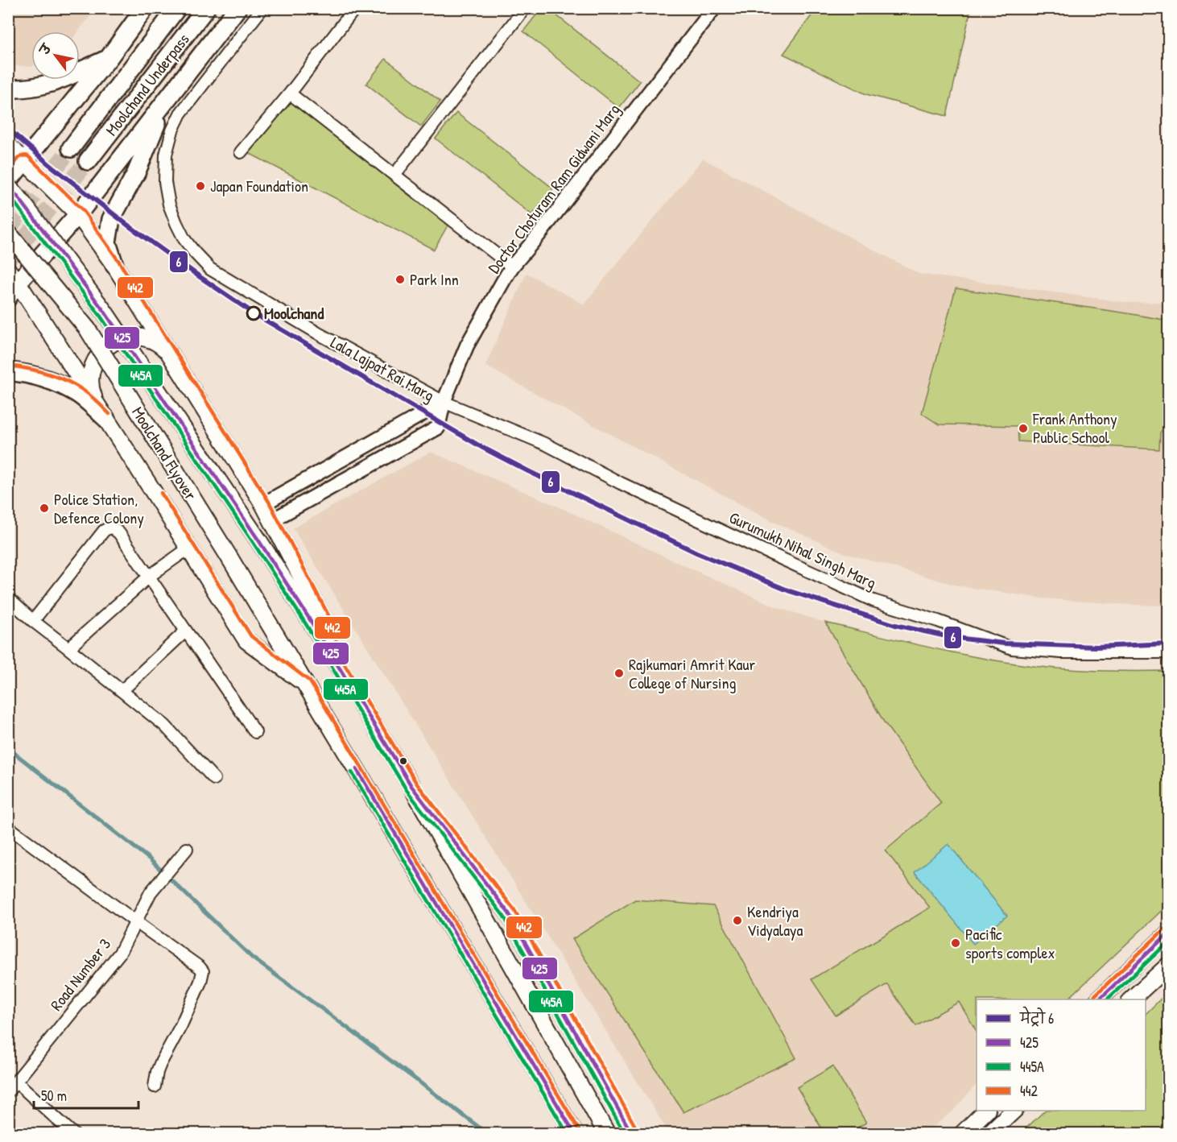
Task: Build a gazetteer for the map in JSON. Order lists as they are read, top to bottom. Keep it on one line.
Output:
{"streets":{"main road":["Moolchand Underpass","Moolchand Flyover"],"street":["Doctor Choturam Ram Gidwani Marg","Lala Lajpat Rai Marg","Gurumukh Nihal Singh Marg","Road Number 3"]},"crossings":[["Doctor Choturam Ram Gidwani Marg","Lala Lajpat Rai Marg"],["Doctor Choturam Ram Gidwani Marg","Gurumukh Nihal Singh Marg"],["Lala Lajpat Rai Marg","Gurumukh Nihal Singh Marg"]],"places":["Japan Foundation","Park Inn","Moolchand","Frank Anthony Public School","Police Station, Defence Colony","Rajkumari Amrit Kaur College of Nursing","Kendriya Vidyalaya","Pacific sports complex"],"lines":["metro line 6","transit line 442","transit line 425","transit line 445A"],"legend":["मेट्रो 6","425","445A","442"],"scale_bar":"50 m","north":"top left"}
